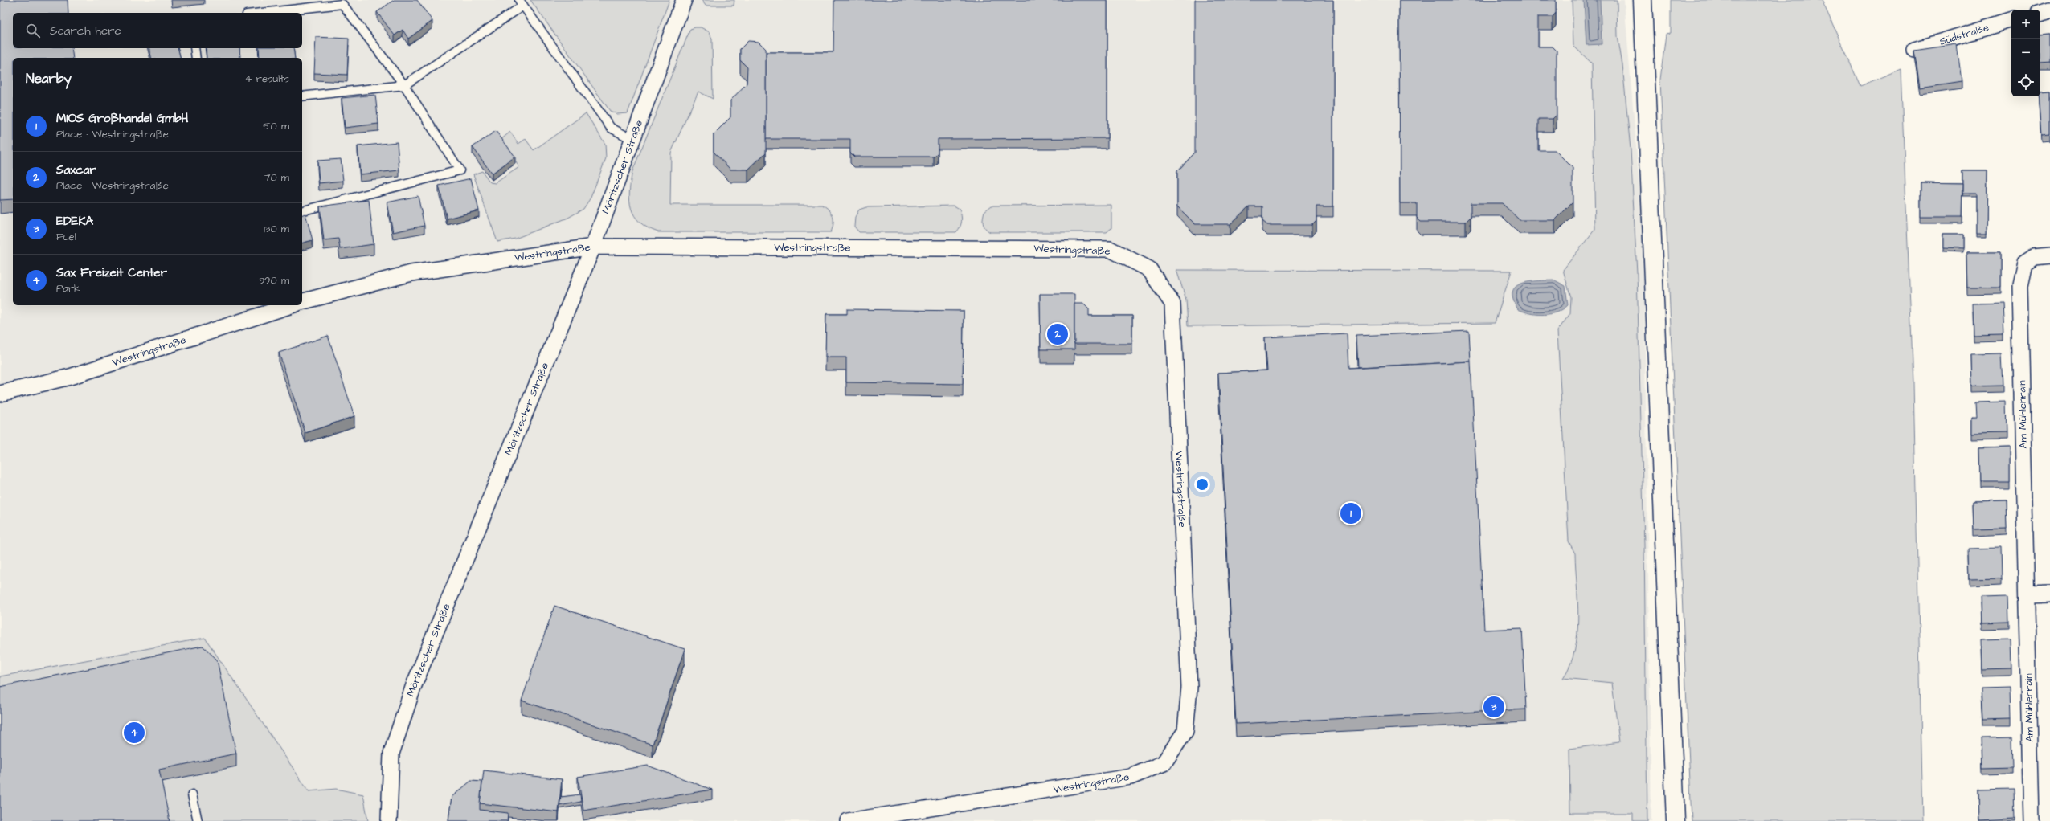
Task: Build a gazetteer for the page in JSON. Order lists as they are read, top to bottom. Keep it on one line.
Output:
{"streets":{"street":["Südstraße","Möritzscher Straße","Westringstraße","Am Mühlenrain"]},"crossings":[["Möritzscher Straße","Westringstraße"]],"page":{"map_buttons":["+","−"],"search":"Search here","heading":["Nearby","4 results"],"list":[{"mark":"1","name":"MIOS Großhandel GmbH","note":"Place · Westringstraße","value":"50 m"},{"mark":"2","name":"Saxcar","note":"Place · Westringstraße","value":"70 m"},{"mark":"3","name":"EDEKA","note":"Fuel","value":"130 m"},{"mark":"4","name":"Sax Freizeit Center","note":"Park","value":"390 m"}],"pins":["2","1","3","4"]}}
